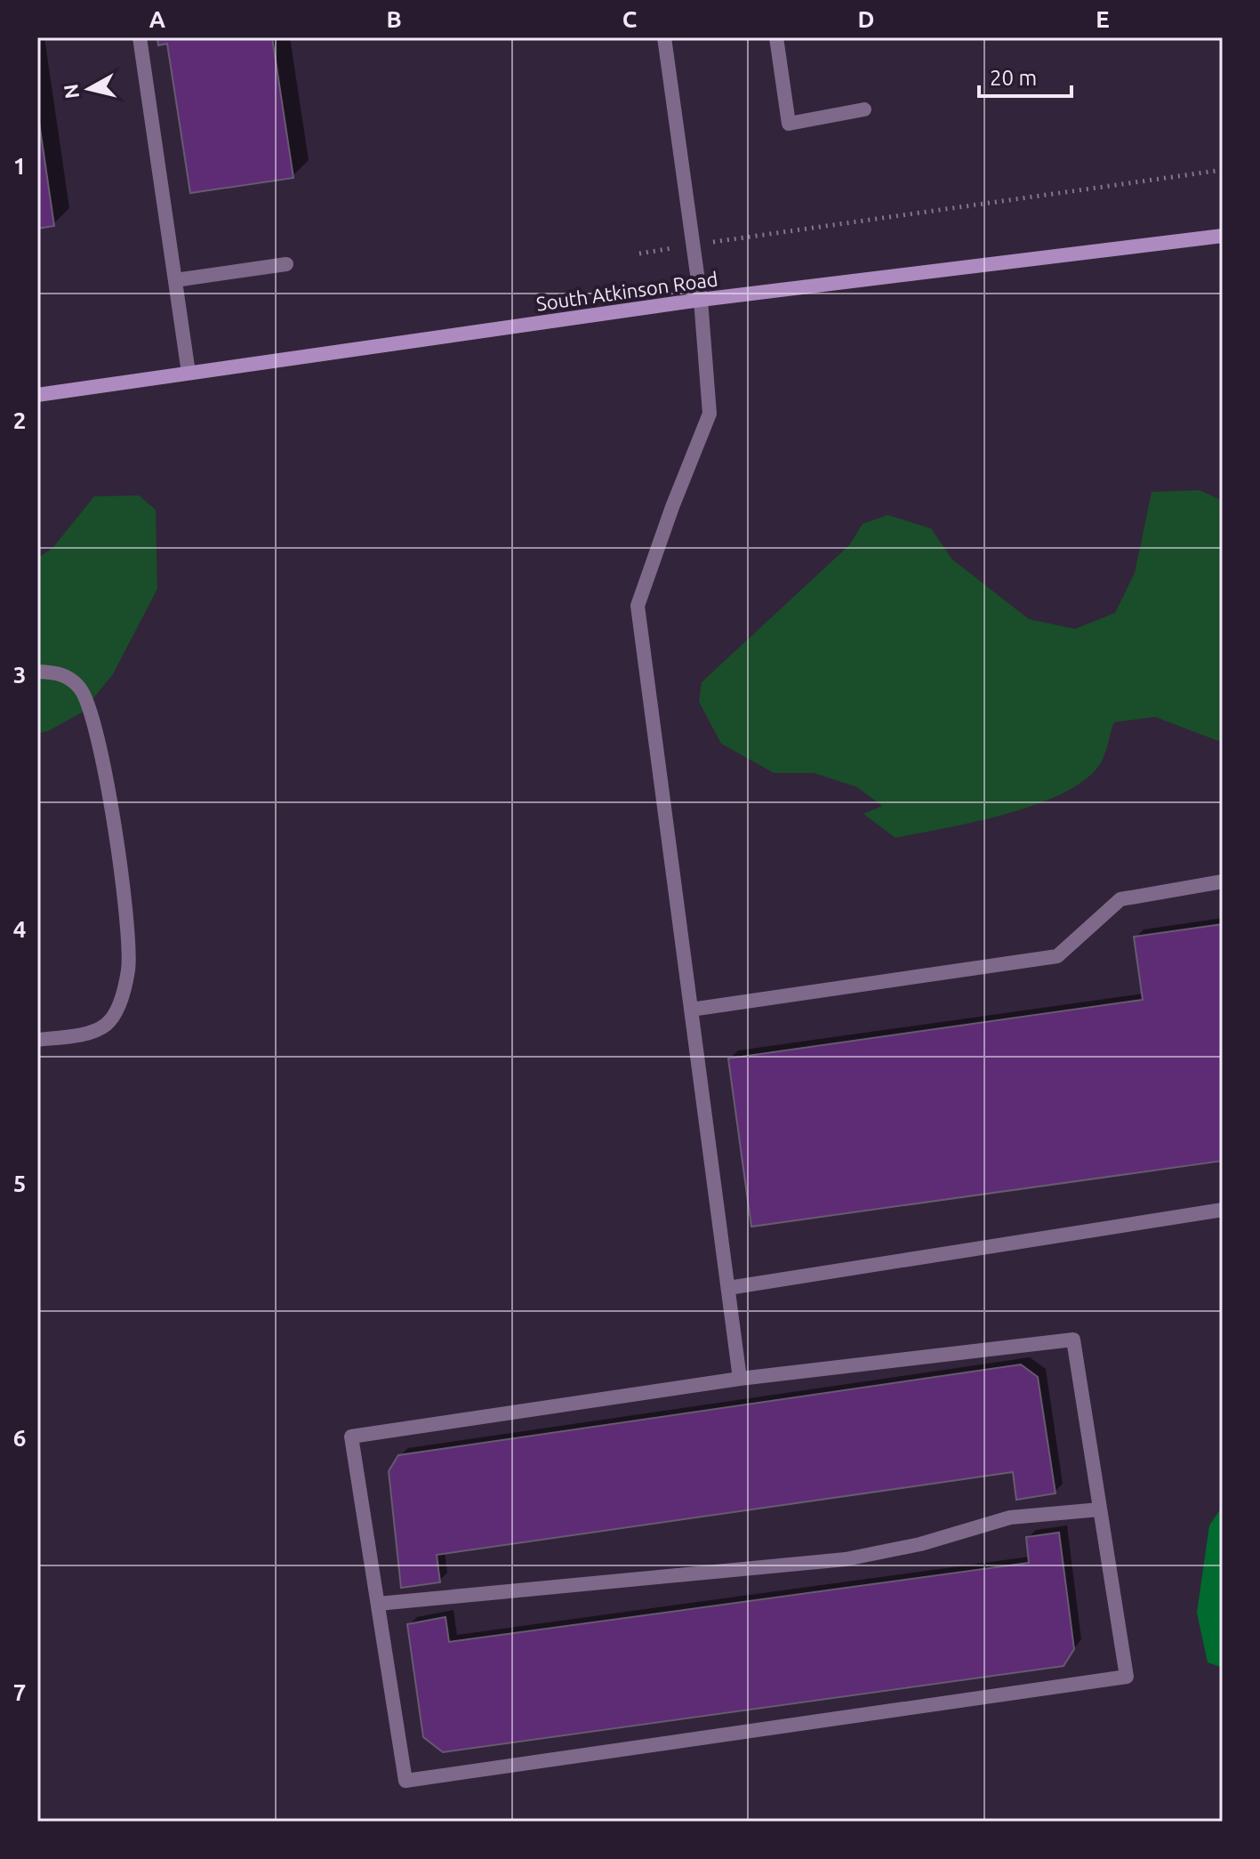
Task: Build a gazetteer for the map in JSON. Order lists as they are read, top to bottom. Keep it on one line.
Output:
{"streets":{"main road":["South Atkinson Road"]},"scale_bar":"20 m","north":"left","grid":{"columns":["A","B","C","D","E"],"rows":["1","2","3","4","5","6","7"]}}
